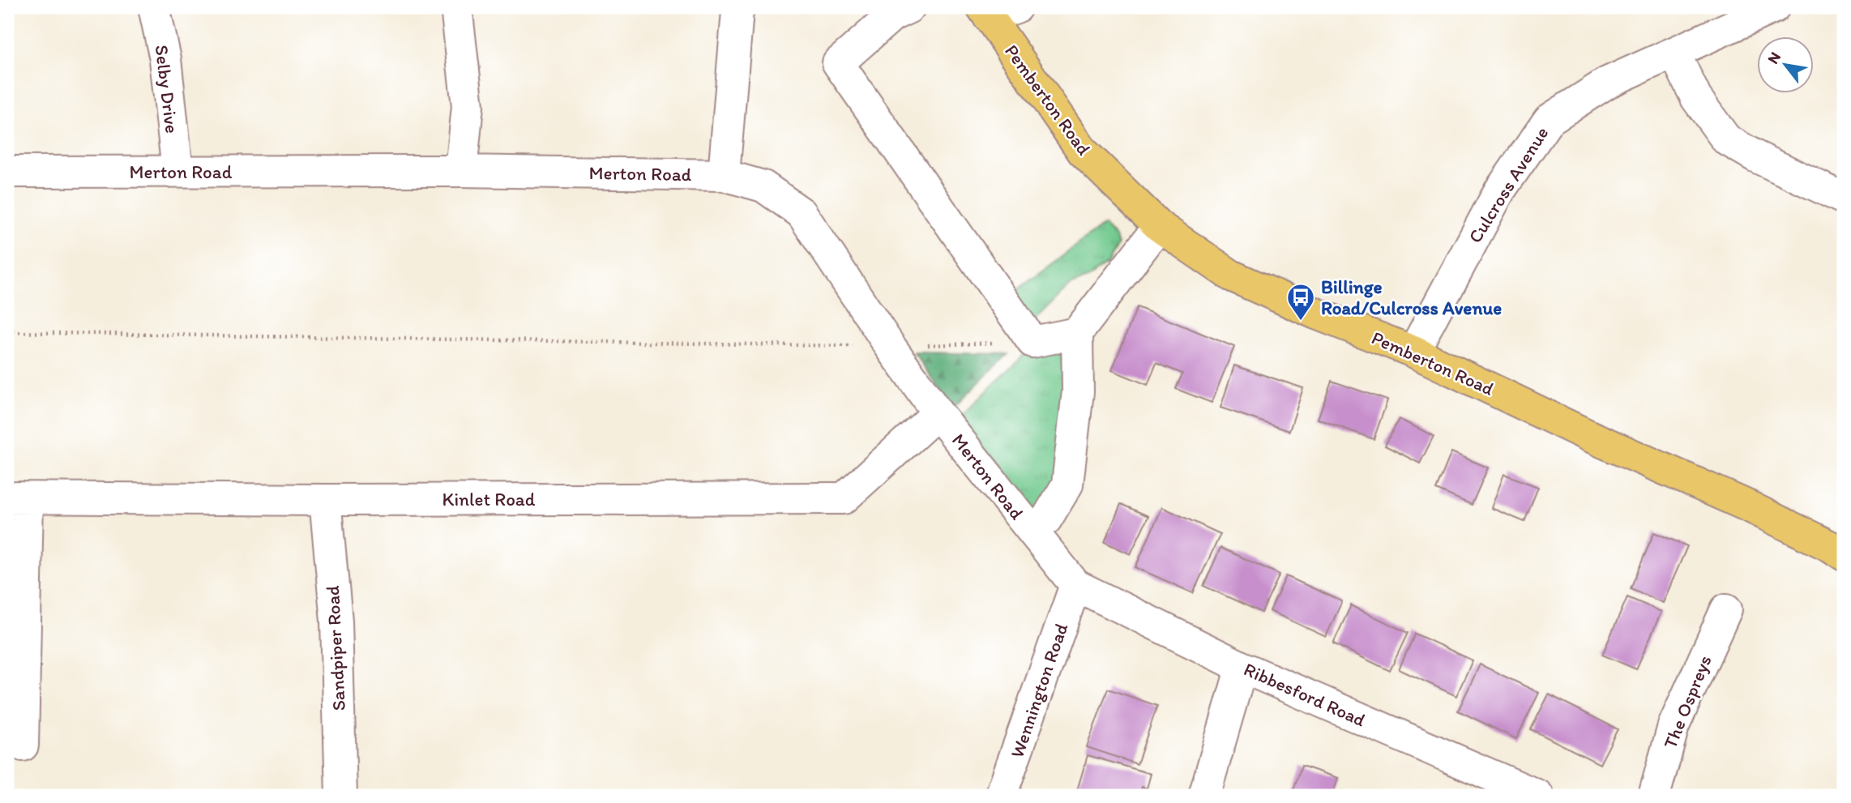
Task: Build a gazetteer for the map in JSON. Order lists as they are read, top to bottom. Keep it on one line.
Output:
{"streets":{"main road":["Pemberton Road"],"street":["Selby Drive","Merton Road","Culcross Avenue","Kinlet Road","Sandpiper Road","Wennington Road","Ribbesford Road","The Ospreys"]},"crossings":[["Selby Drive","Merton Road"],["Pemberton Road","Culcross Avenue"],["Merton Road","Kinlet Road"],["Merton Road","Wennington Road"],["Merton Road","Ribbesford Road"],["Kinlet Road","Sandpiper Road"],["Wennington Road","Ribbesford Road"]],"places":{"bus stop":["Billinge Road/Culcross Avenue"]},"north":"top left"}
